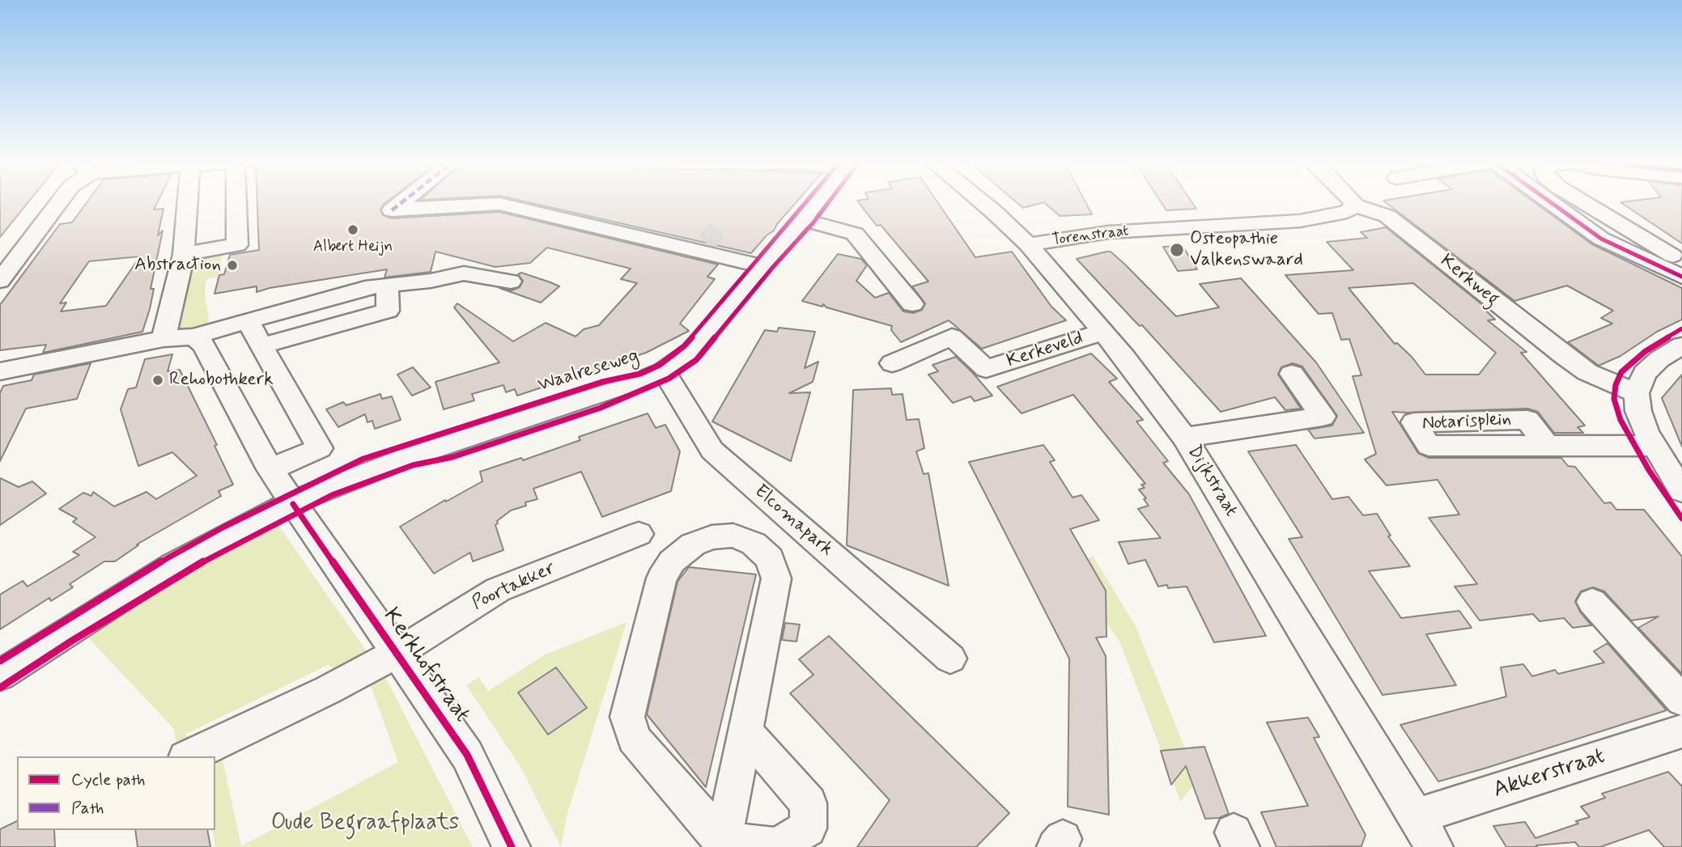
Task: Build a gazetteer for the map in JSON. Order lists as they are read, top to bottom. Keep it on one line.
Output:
{"streets":{"street":["Torenstraat","Kerkweg","Kerkeveld","Waalreseweg","Dijkstraat","Elcomapark","Poortakker","Kerkhofstraat","Akkerstraat"]},"crossings":[["Torenstraat","Kerkweg"],["Torenstraat","Dijkstraat"],["Kerkeveld","Dijkstraat"],["Waalreseweg","Elcomapark"],["Waalreseweg","Kerkhofstraat"],["Dijkstraat","Akkerstraat"],["Poortakker","Kerkhofstraat"]],"parks":["Oude Begraafplaats"],"places":["Albert Heijn","Osteopathie Valkenswaard","Abstraction","Rehobothkerk"],"legend":["Cycle path","Path"]}
